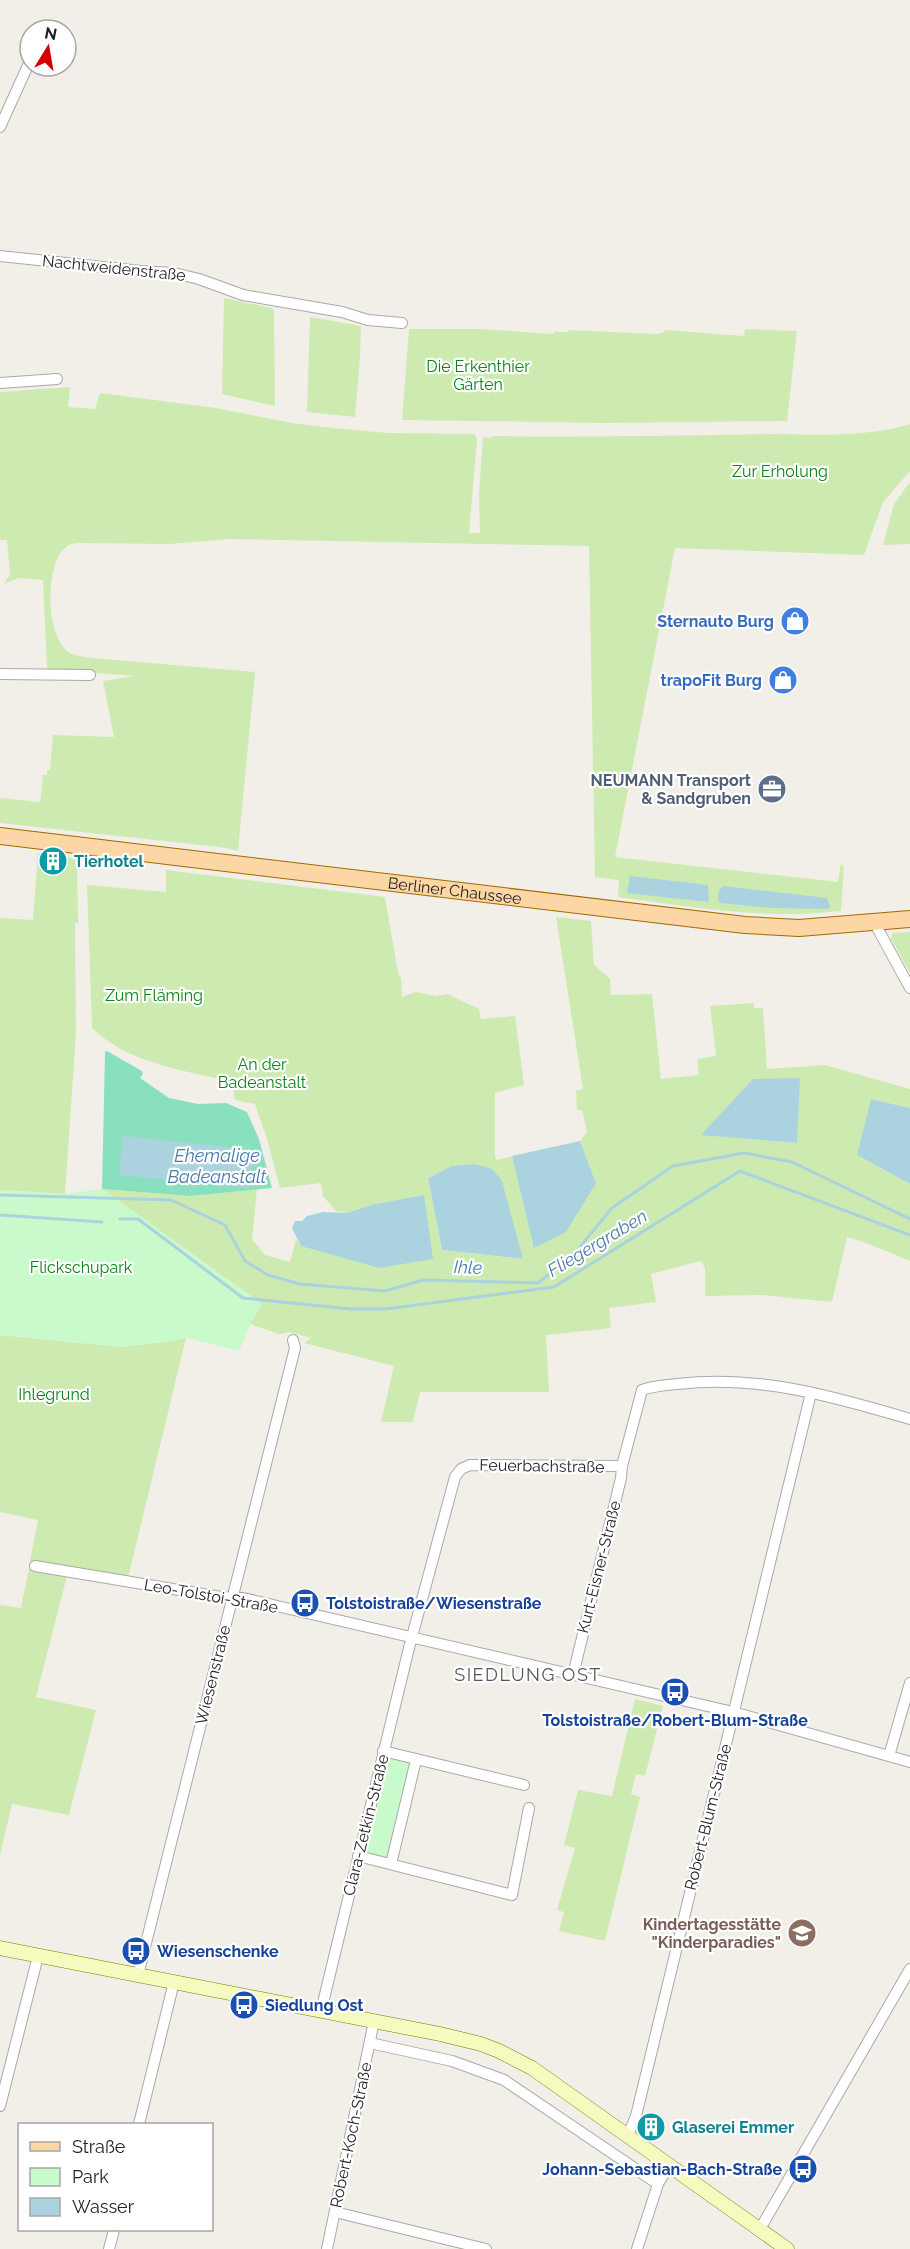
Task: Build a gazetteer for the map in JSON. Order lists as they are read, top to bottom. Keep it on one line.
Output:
{"streets":{"main road":["Berliner Chaussee"],"street":["Nachtweidenstraße","Feuerbachstraße","Kurt-Eisner-Straße","Leo-Tolstoi-Straße","Wiesenstraße","Robert-Blum-Straße","Clara-Zetkin-Straße","Robert-Koch-Straße"]},"crossings":[["Feuerbachstraße","Kurt-Eisner-Straße"],["Feuerbachstraße","Leo-Tolstoi-Straße"],["Feuerbachstraße","Clara-Zetkin-Straße"],["Kurt-Eisner-Straße","Leo-Tolstoi-Straße"],["Kurt-Eisner-Straße","Robert-Blum-Straße"],["Leo-Tolstoi-Straße","Wiesenstraße"],["Leo-Tolstoi-Straße","Robert-Blum-Straße"],["Leo-Tolstoi-Straße","Clara-Zetkin-Straße"]],"districts":["SIEDLUNG OST"],"water":["Ehemalige Badeanstalt","Fliegergraben","Ihle"],"parks":["Die Erkenthier Gärten","Zur Erholung","Zum Fläming","An der Badeanstalt","Flickschupark","Ihlegrund"],"places":{"shop":["Sternauto Burg","trapoFit Burg"],"office":["NEUMANN Transport & Sandgruben"],"building":["Tierhotel","Glaserei Emmer"],"bus stop":["Tolstoistraße/Wiesenstraße","Tolstoistraße/Robert-Blum-Straße","Wiesenschenke","Siedlung Ost","Johann-Sebastian-Bach-Straße"],"school or university":["Kindertagesstätte \"Kinderparadies\""]},"legend":["Straße","Park","Wasser"],"north":"top"}
